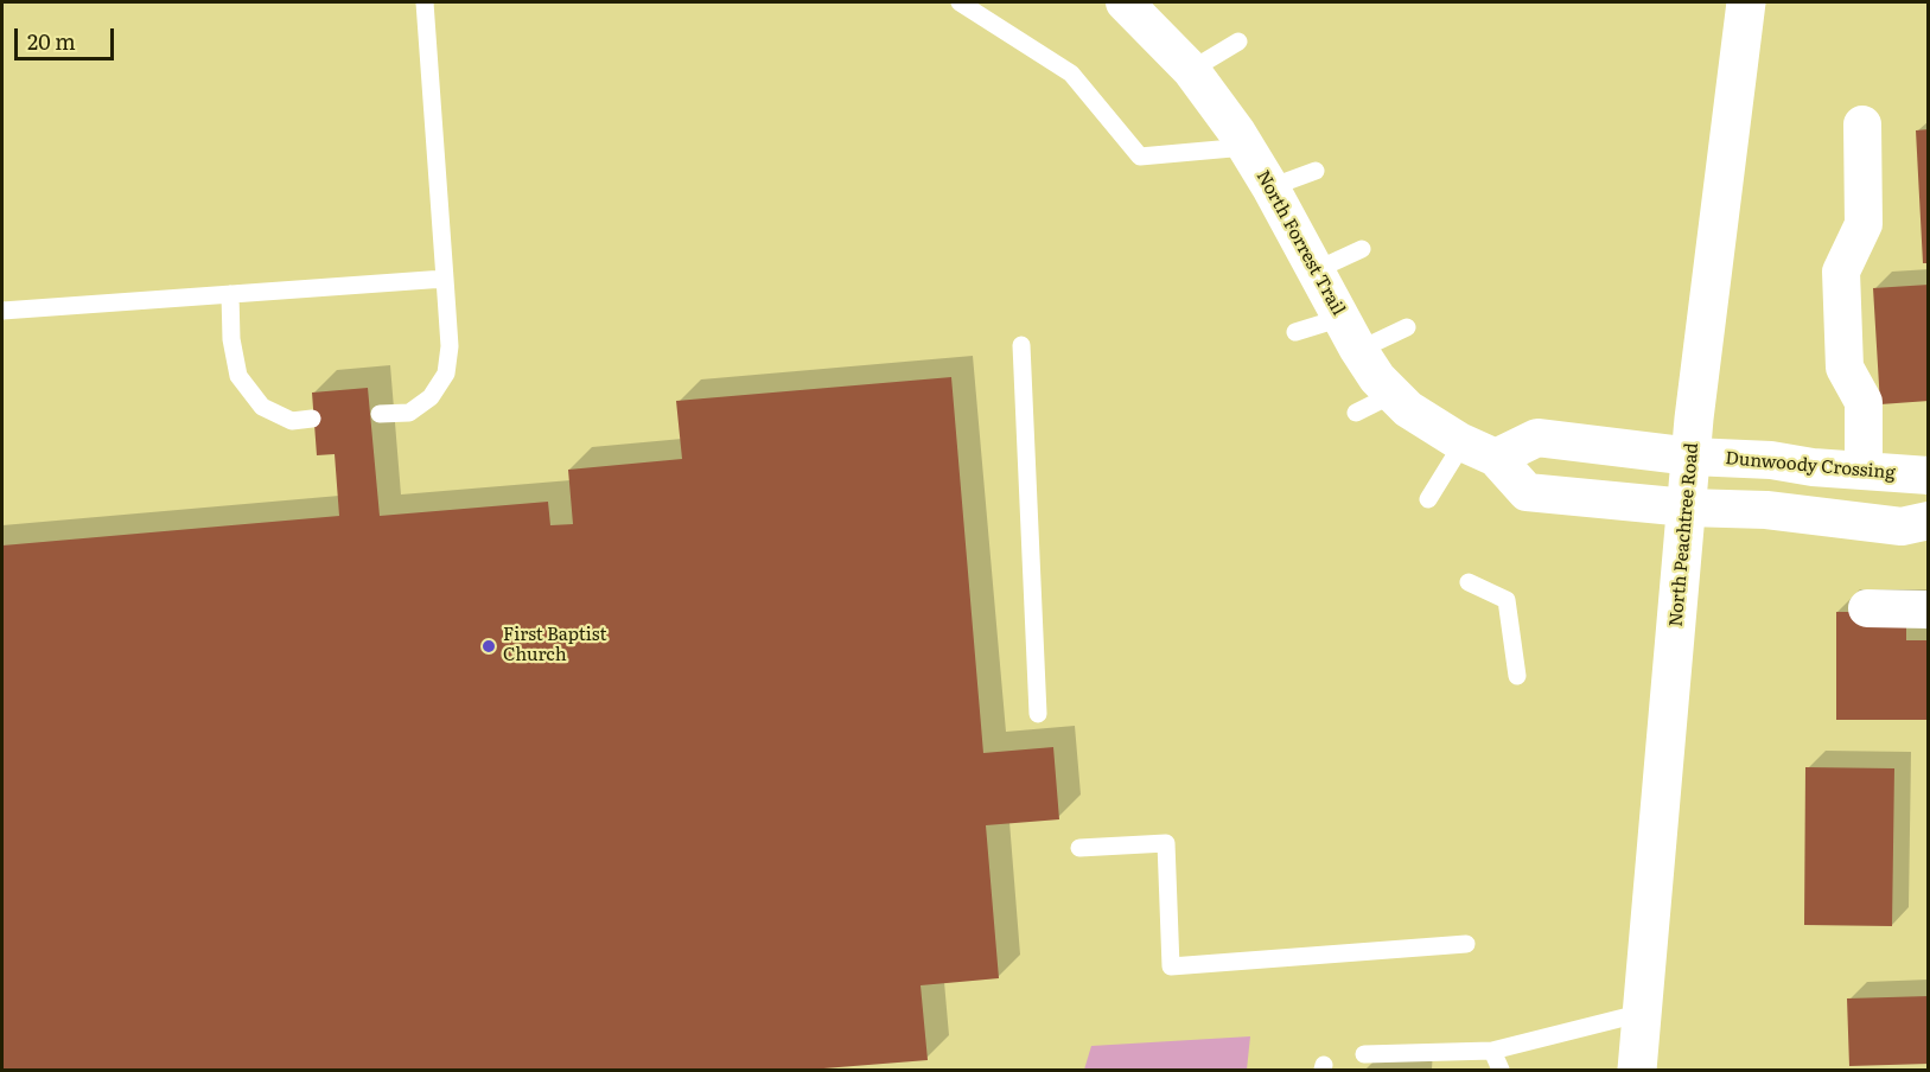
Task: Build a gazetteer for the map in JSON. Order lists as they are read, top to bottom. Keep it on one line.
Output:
{"streets":{"street":["North Forrest Trail","Dunwoody Crossing","North Peachtree Road"]},"crossings":[["North Forrest Trail","North Peachtree Road"],["Dunwoody Crossing","North Peachtree Road"]],"places":["First Baptist Church"],"scale_bar":"20 m"}
